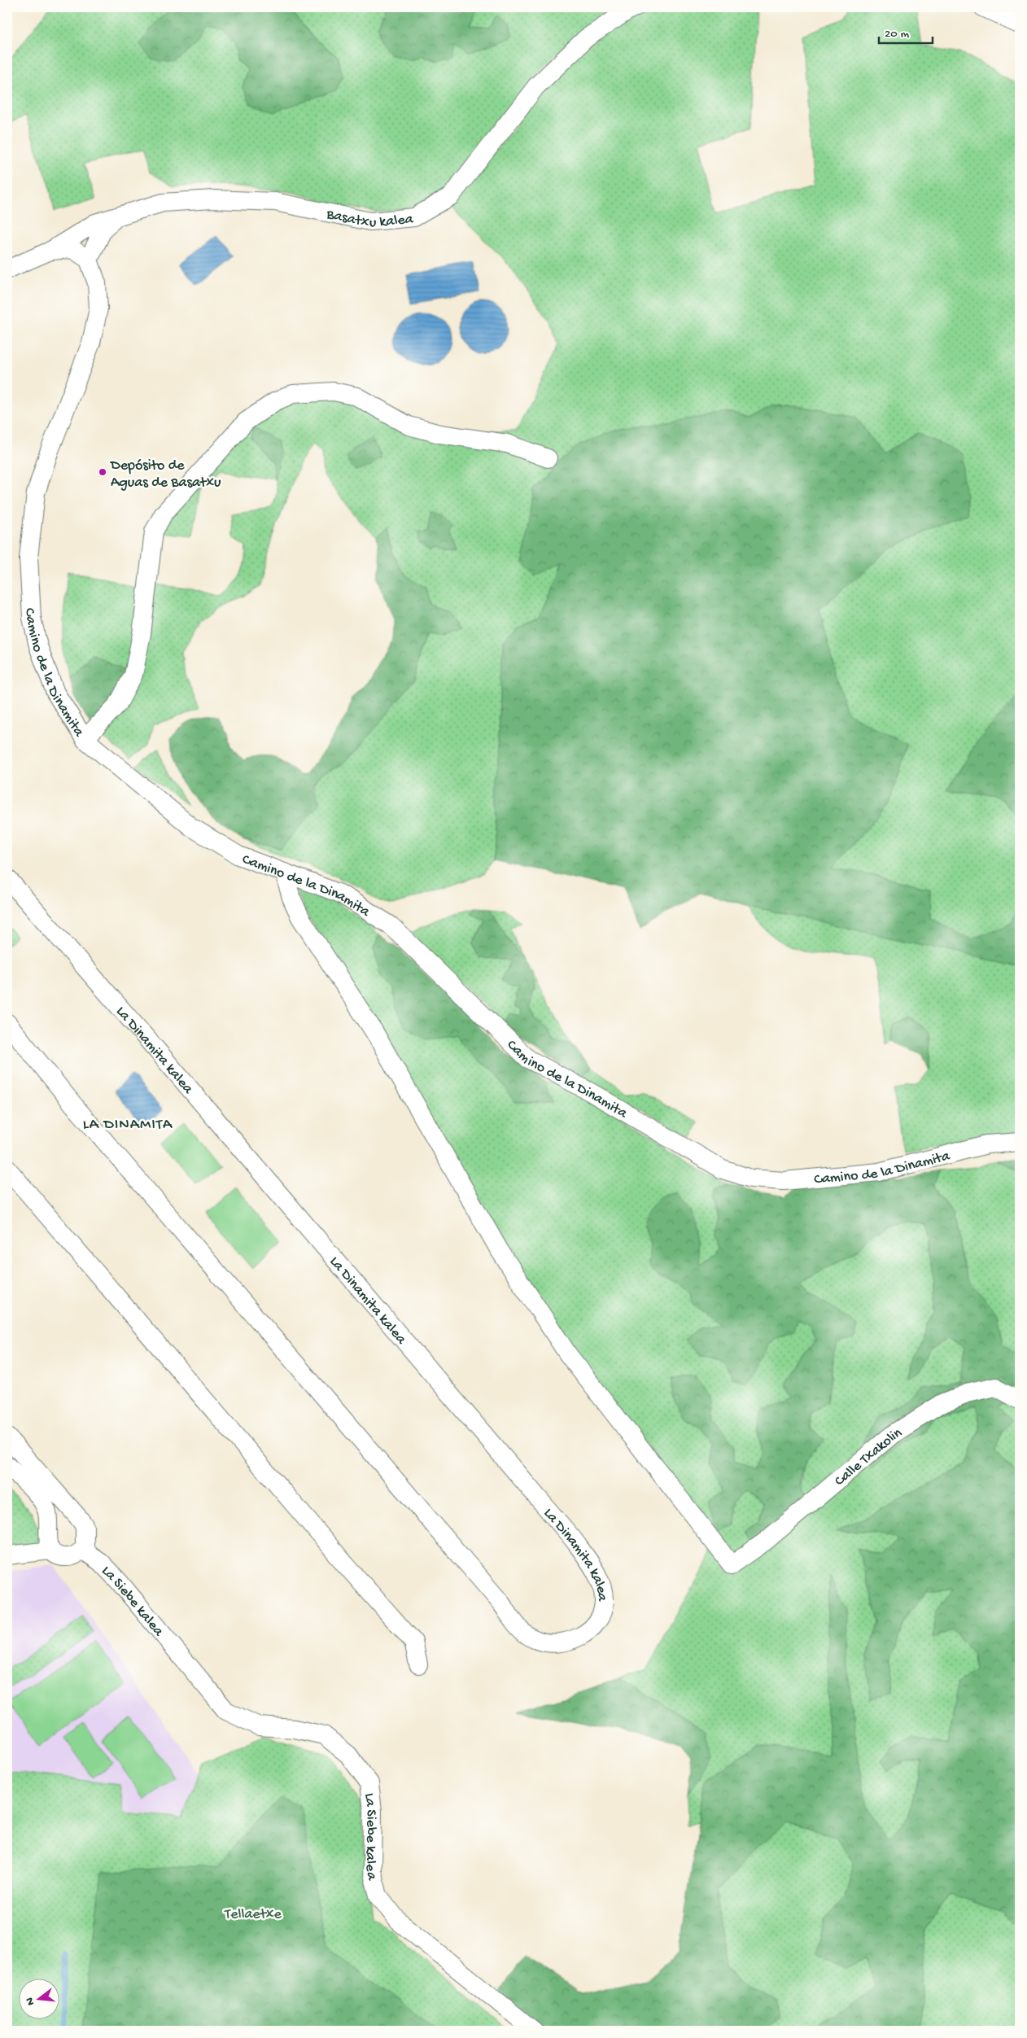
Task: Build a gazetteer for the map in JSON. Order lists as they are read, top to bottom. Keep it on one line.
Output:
{"streets":{"street":["Basatxu kalea","Camino de la Dinamita","La Dinamita kalea","Calle Txakolin","La Siebe kalea"]},"crossings":[["Basatxu kalea","Camino de la Dinamita"],["Camino de la Dinamita","Calle Txakolin"]],"districts":["LA DINAMITA"],"parks":["Tellaetxe"],"places":["Depósito de Aguas de Basatxu"],"scale_bar":"20 m","north":"left"}
